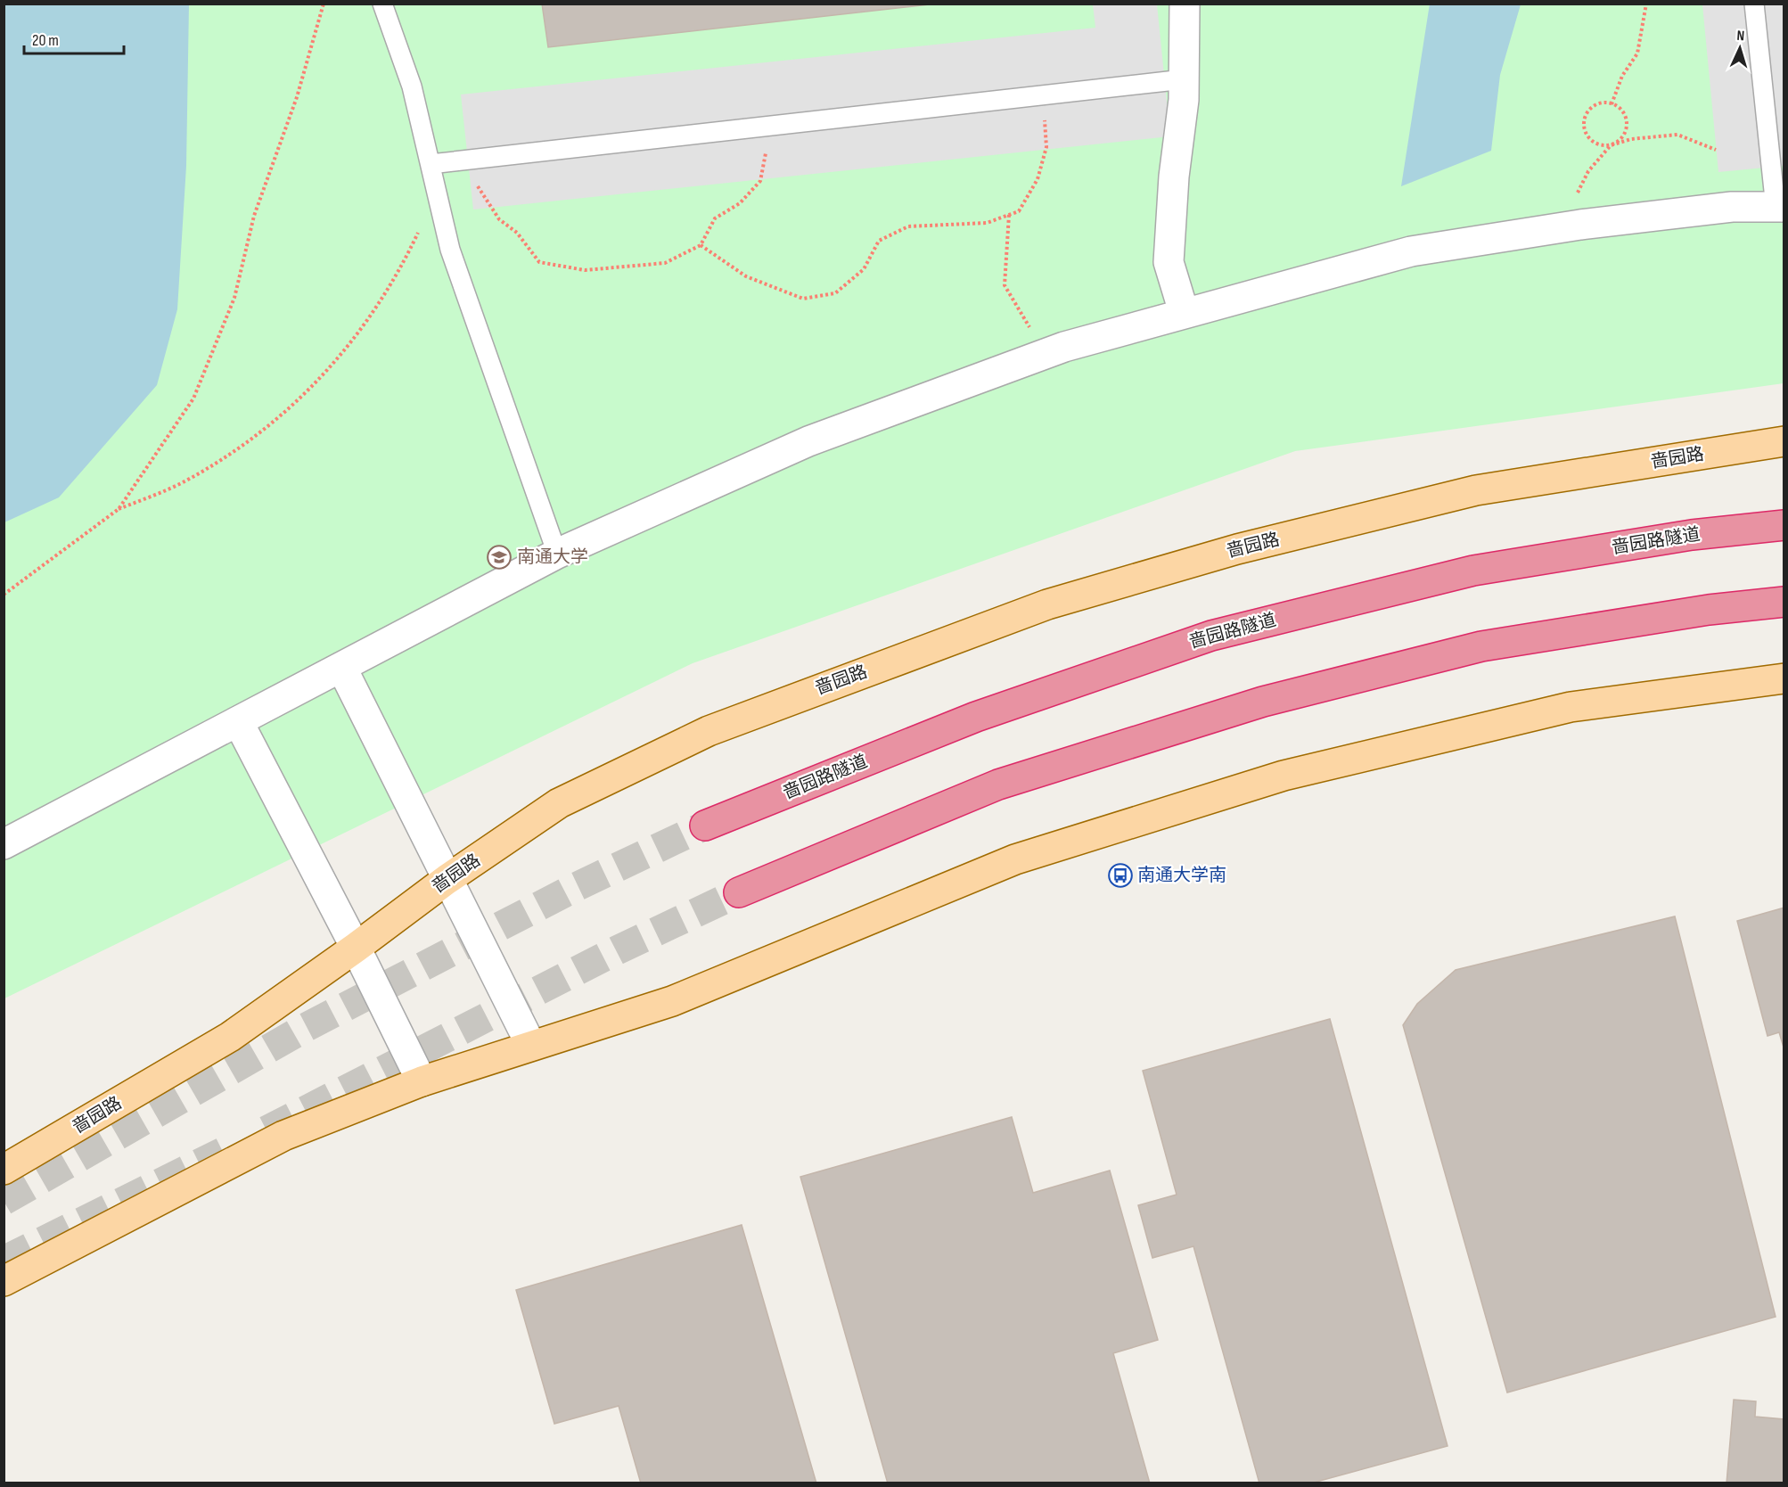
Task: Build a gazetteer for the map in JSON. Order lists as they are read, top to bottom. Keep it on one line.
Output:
{"streets":{"highway":["啬园路隧道"],"main road":["啬园路"]},"places":{"school or university":["南通大学"],"bus stop":["南通大学南"]},"scale_bar":"20 m","north":"top"}
